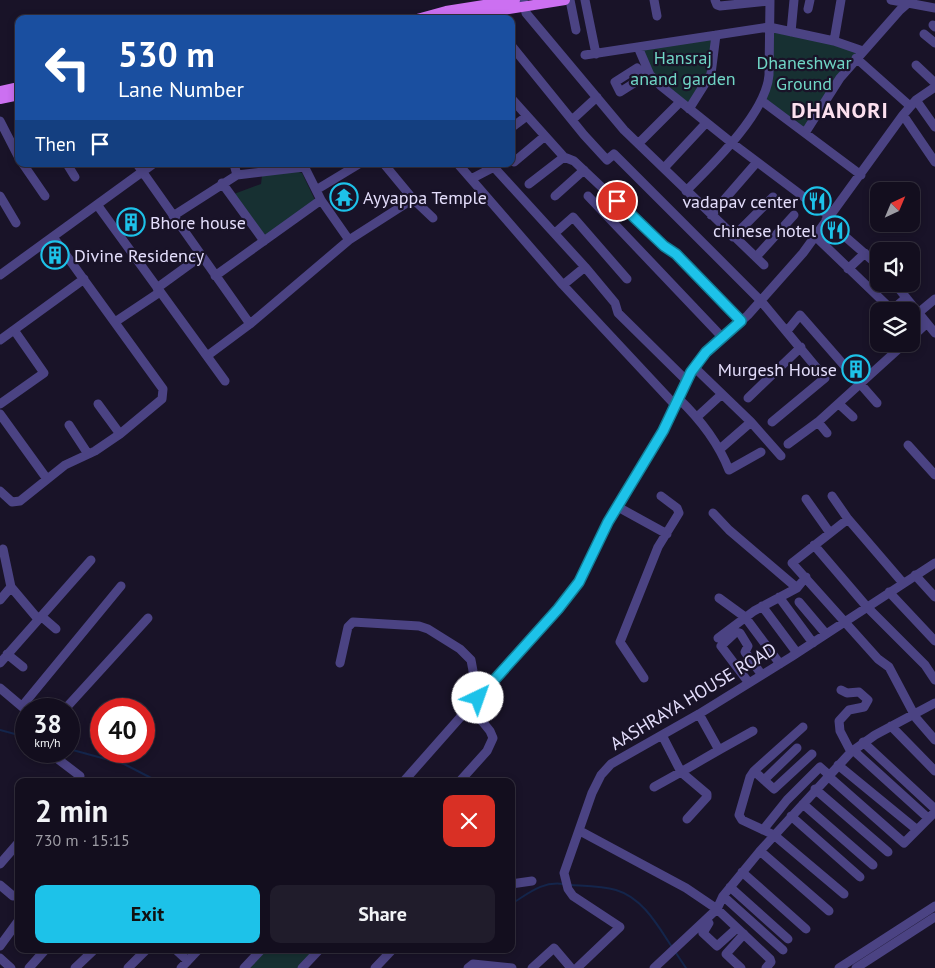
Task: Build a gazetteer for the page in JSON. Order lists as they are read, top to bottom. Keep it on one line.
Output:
{"streets":{"street":["AASHRAYA HOUSE ROAD"]},"districts":["DHANORI"],"parks":["Hansraj anand garden","Dhaneshwar Ground"],"places":{"temple":["Ayyappa Temple"],"restaurant":["vadapav center","chinese hotel"],"building":["Bhore house","Divine Residency","Murgesh House"]},"north":"top right","page":{"turn":["530 m","Lane Number"],"then":"Then","speed":"38 km/h","limit":"40","heading":["2 min","730 m · 15:15"],"buttons":["Exit","Share"]}}
